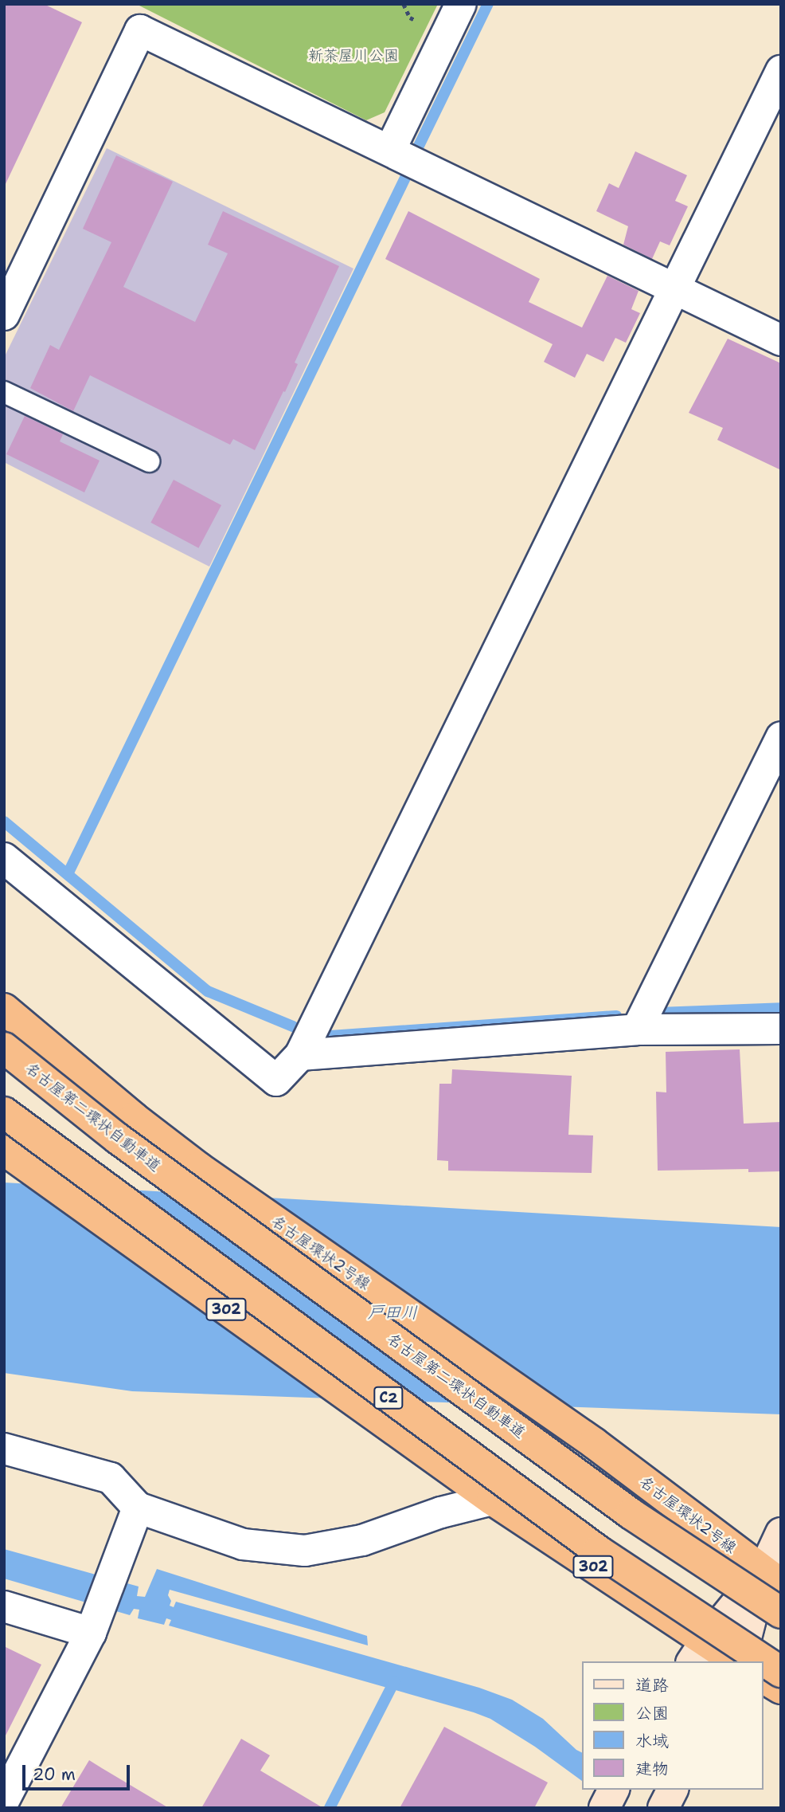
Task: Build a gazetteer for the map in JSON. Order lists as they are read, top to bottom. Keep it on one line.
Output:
{"streets":{"highway":["名古屋第二環状自動車道","名古屋環状2号線","302","C2"]},"water":["戸田川"],"parks":["新茶屋川公園"],"legend":["道路","公園","水域","建物"],"scale_bar":"20 m"}
